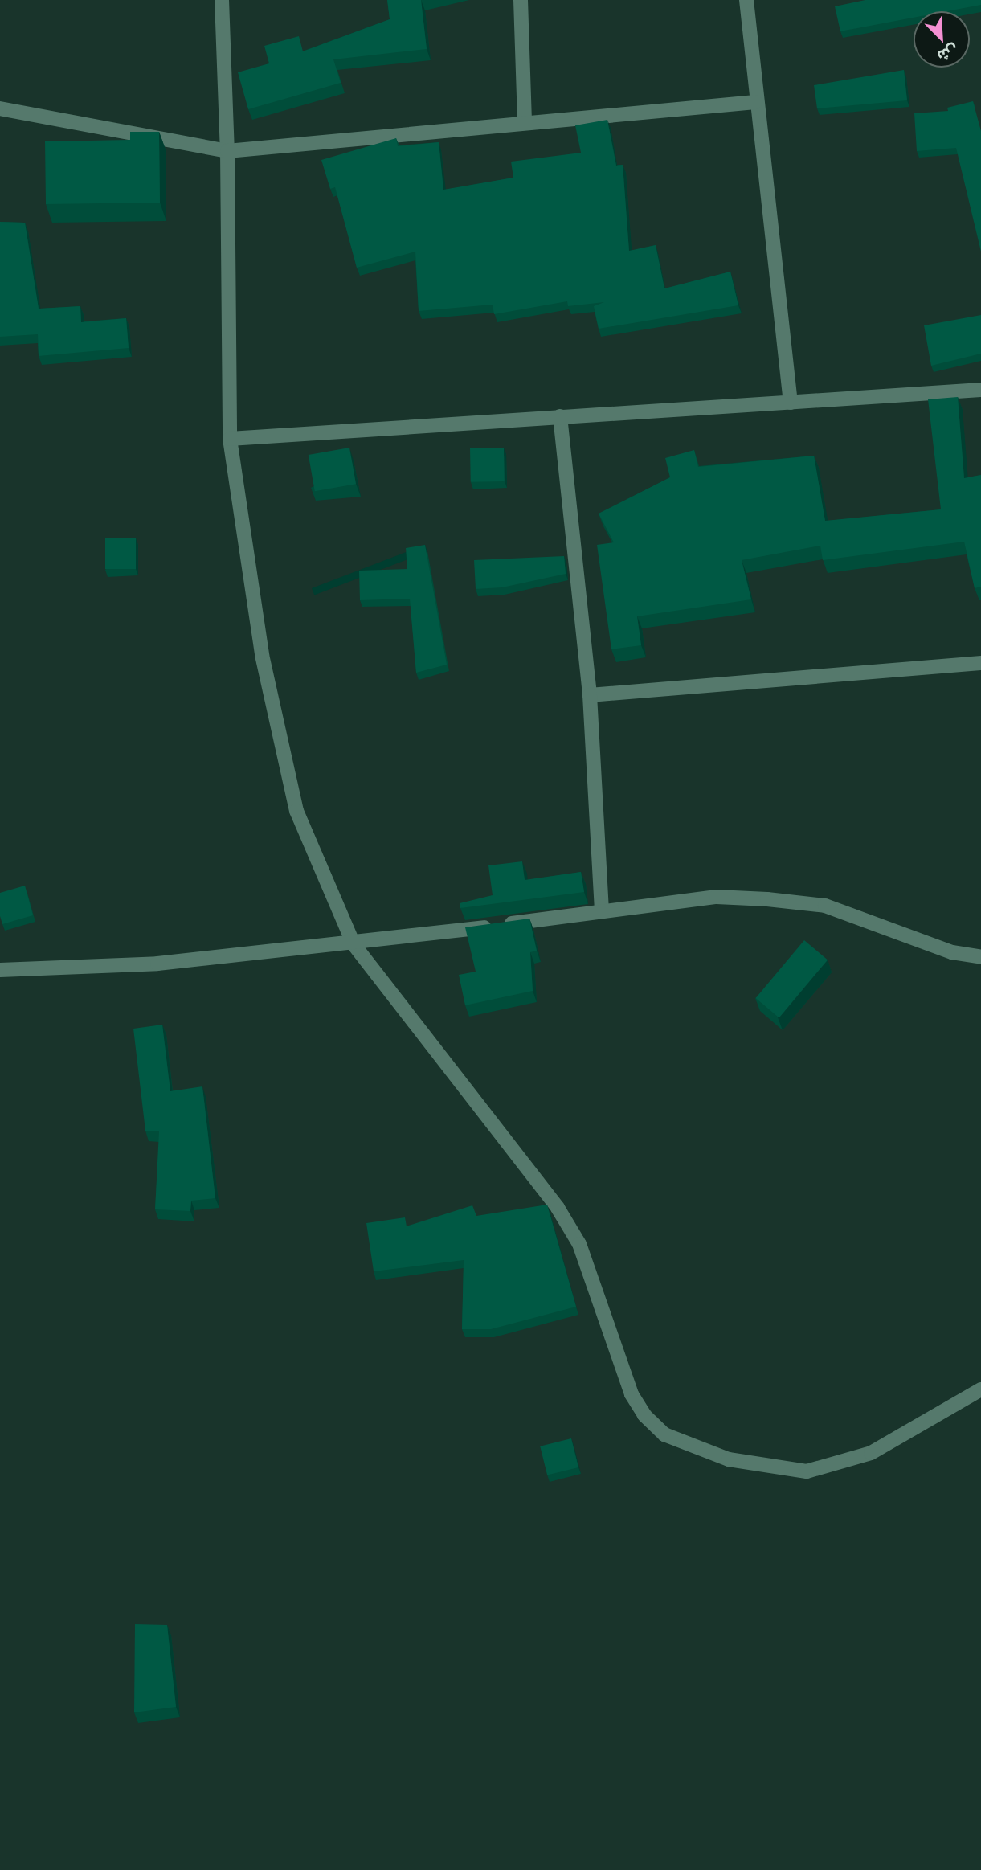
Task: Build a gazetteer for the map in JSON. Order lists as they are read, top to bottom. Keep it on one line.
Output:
{"north":"bottom right"}
